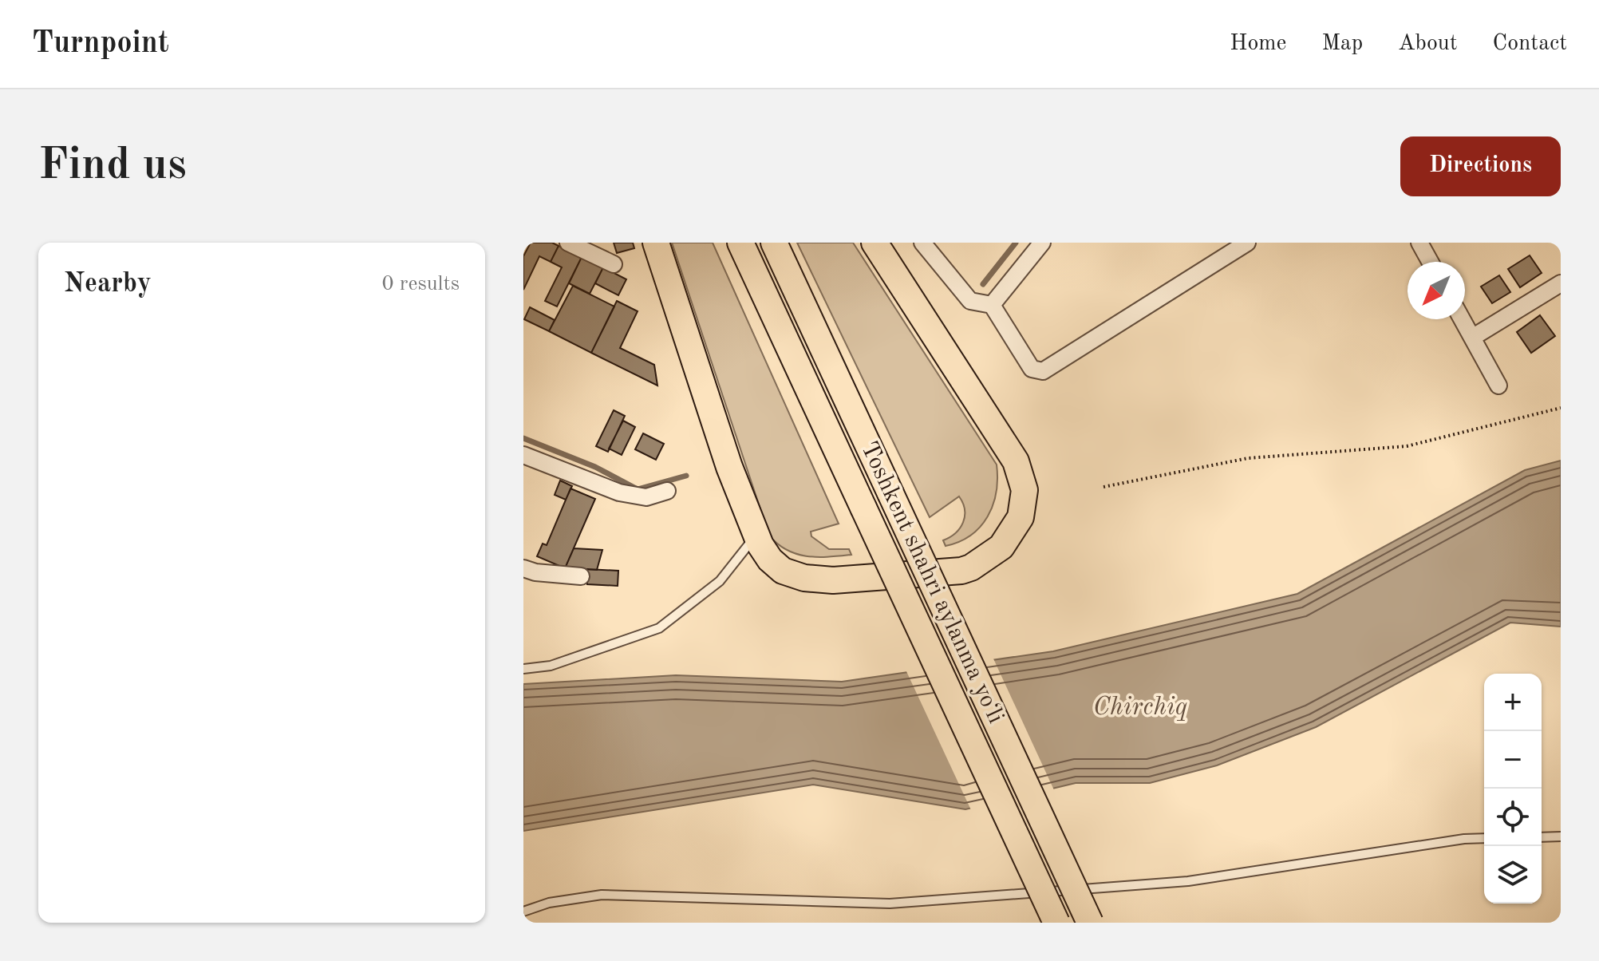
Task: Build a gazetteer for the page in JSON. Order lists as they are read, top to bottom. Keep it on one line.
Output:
{"streets":{"highway":["Toshkent shahri aylanma yoʻli"]},"water":["Chirchiq"],"north":"bottom left","page":{"header":"Turnpoint","nav":["Home","Map","About","Contact"],"buttons":"Directions","title":"Find us","heading":["Nearby","0 results"],"map_buttons":["+","−"]}}
